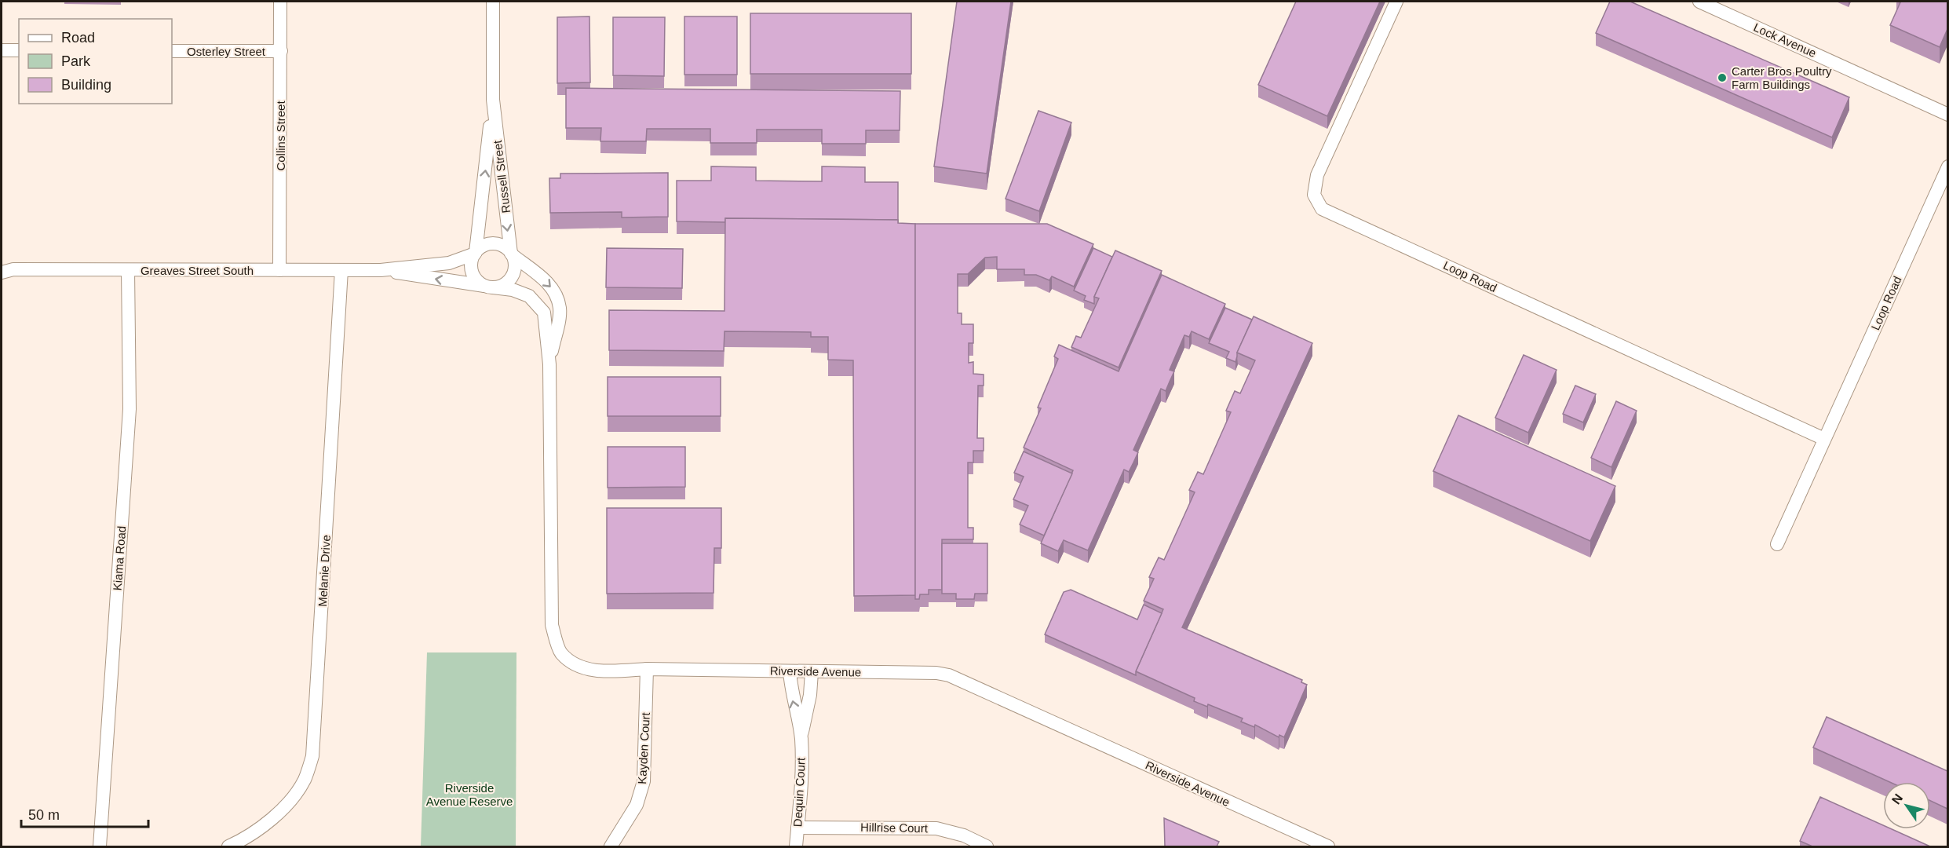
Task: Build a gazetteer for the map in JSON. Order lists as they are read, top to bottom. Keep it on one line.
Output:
{"streets":{"street":["Lock Avenue","Osterley Street","Collins Street","Russell Street","Greaves Street South","Loop Road","Kiama Road","Melanie Drive","Riverside Avenue","Kayden Court","Dequin Court","Hillrise Court"]},"crossings":[["Osterley Street","Collins Street"],["Collins Street","Greaves Street South"],["Russell Street","Greaves Street South"],["Russell Street","Riverside Avenue"],["Greaves Street South","Kiama Road"],["Greaves Street South","Melanie Drive"],["Greaves Street South","Riverside Avenue"],["Riverside Avenue","Kayden Court"],["Riverside Avenue","Dequin Court"],["Dequin Court","Hillrise Court"]],"parks":["Riverside Avenue Reserve"],"places":["Carter Bros Poultry Farm Buildings"],"legend":["Road","Park","Building"],"scale_bar":"50 m","north":"top left"}
